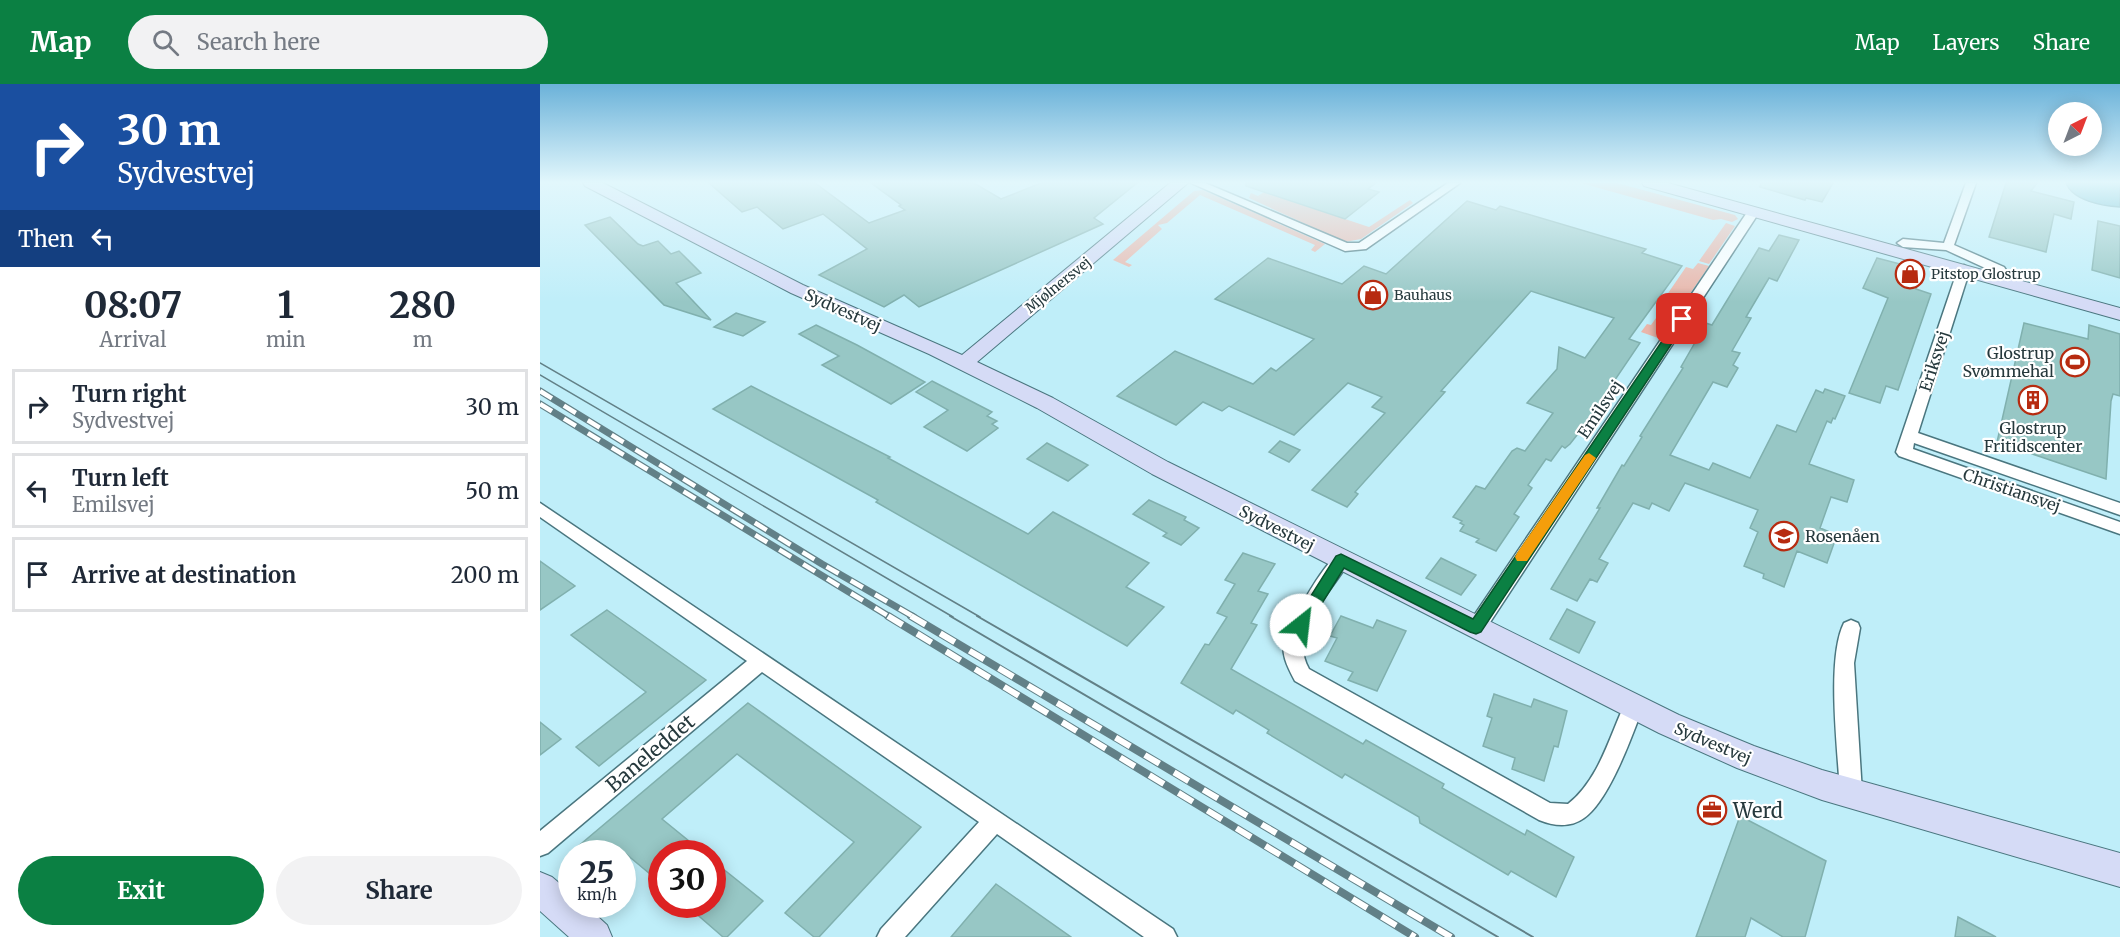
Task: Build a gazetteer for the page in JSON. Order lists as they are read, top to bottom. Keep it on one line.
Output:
{"streets":{"street":["Mjølnersvej","Sydvestvej","Eriksvej","Emilsvej","Christiansvej","Baneleddet"]},"crossings":[["Mjølnersvej","Sydvestvej"],["Sydvestvej","Emilsvej"],["Eriksvej","Christiansvej"]],"places":{"shop":["Pitstop Glostrup","Bauhaus"],"sports":["Glostrup Svømmehal"],"building":["Glostrup Fritidscenter"],"school or university":["Rosenåen"],"office":["Werd"]},"north":"top right","page":{"header":"Map","search":"Search here","nav":["Map","Layers","Share"],"turn":["30 m","Sydvestvej"],"then":"Then","eta":["08:07","Arrival","1","min","280","m"],"list":[{"name":"Turn right","note":"Sydvestvej","value":"30 m"},{"name":"Turn left","note":"Emilsvej","value":"50 m"},{"name":"Arrive at destination","value":"200 m"}],"speed":"25 km/h","limit":"30","buttons":["Exit","Share"]}}
